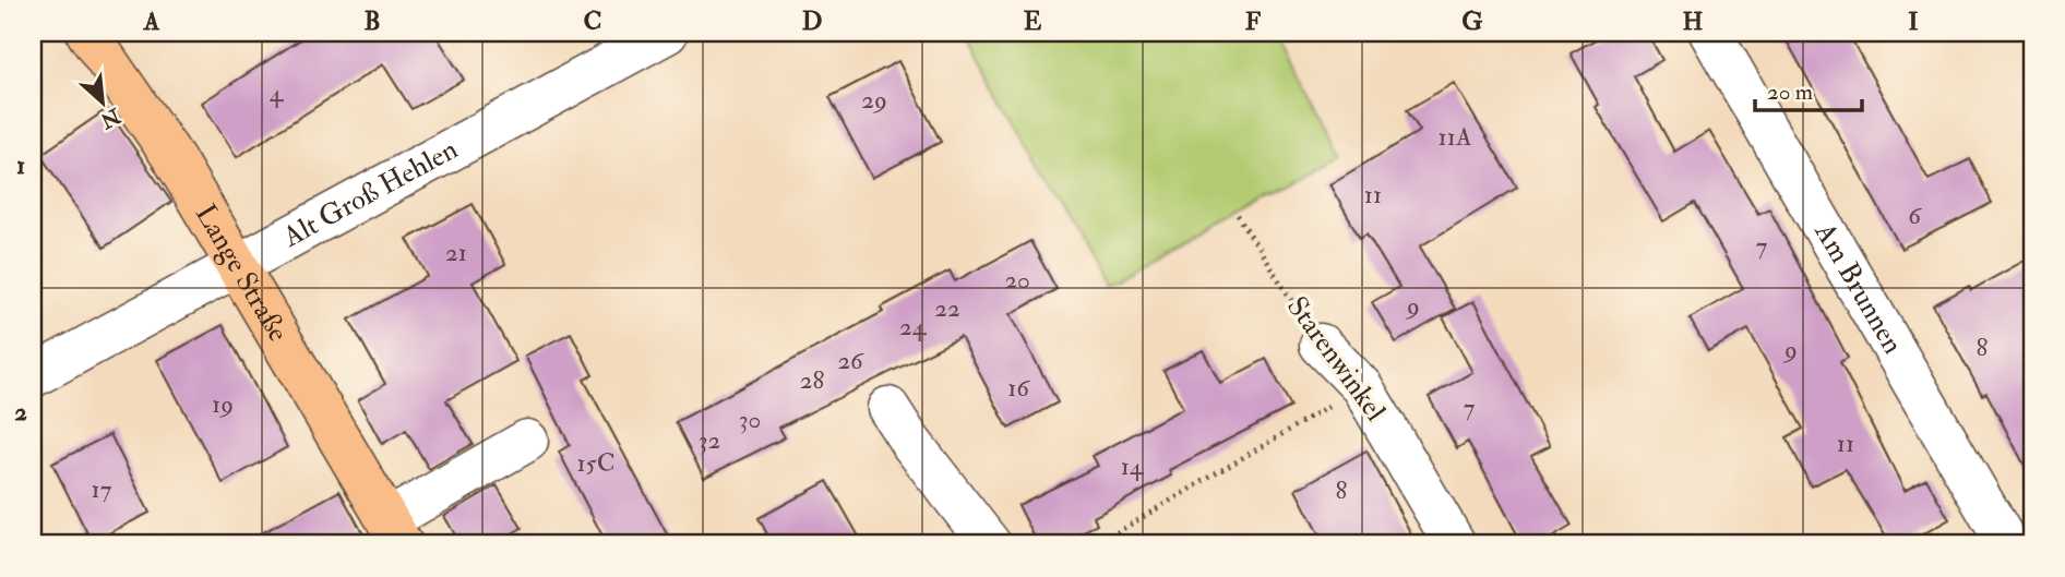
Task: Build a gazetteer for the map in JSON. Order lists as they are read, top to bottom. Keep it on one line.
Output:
{"streets":{"main road":["Lange Straße"],"street":["Alt Groß Hehlen","Am Brunnen","Starenwinkel"]},"crossings":[["Alt Groß Hehlen","Lange Straße"]],"house_numbers":["4","29","11A","11","6","7","21","20","9","22","24","8","9","26","28","16","19","7","30","32","11","15C","14","17","8"],"scale_bar":"20 m","north":"bottom right","grid":{"columns":["A","B","C","D","E","F","G","H","I"],"rows":["1","2"]}}
